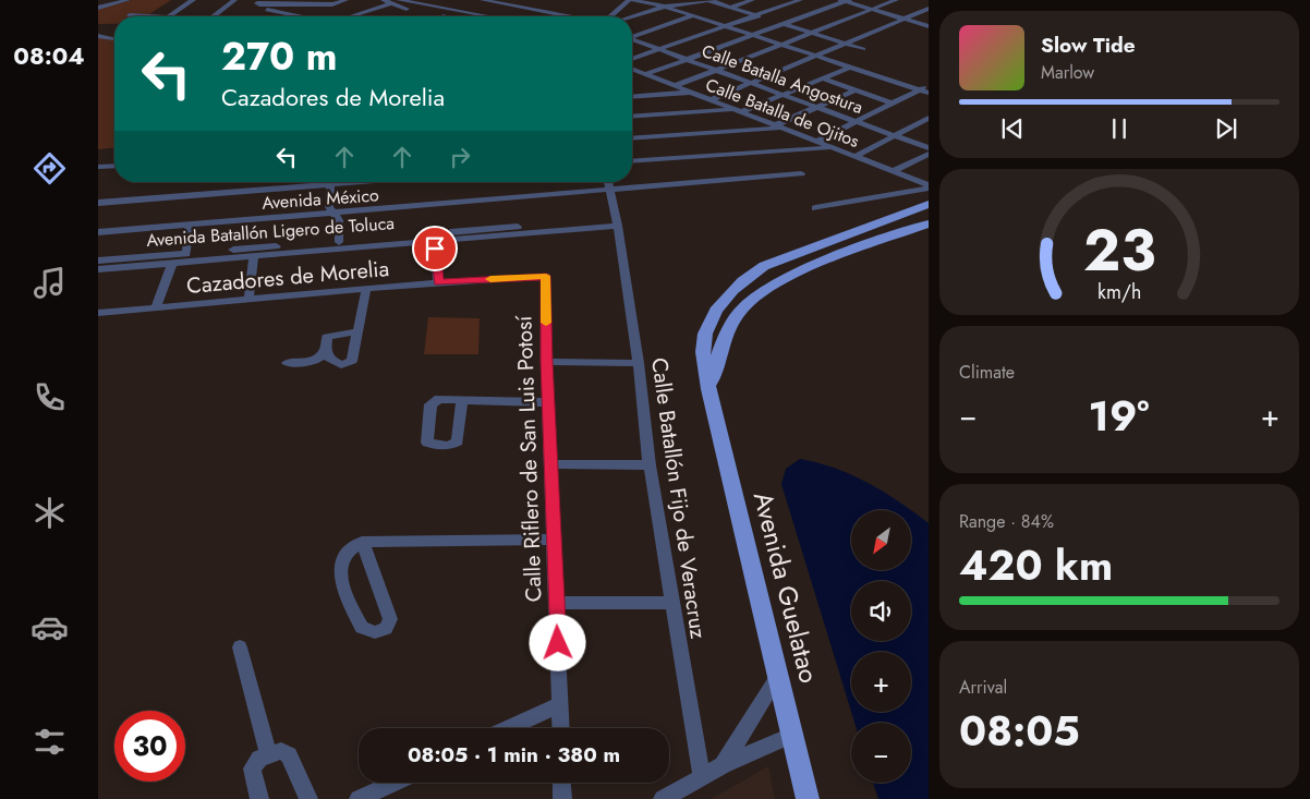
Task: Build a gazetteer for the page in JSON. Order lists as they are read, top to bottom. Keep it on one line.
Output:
{"streets":{"main road":["Avenida Guelatao"],"street":["Calle Batalla Angostura","Calle Batalla de Ojitos","Avenida México","Avenida Batallón Ligero de Toluca","Cazadores de Morelia","Calle Riflero de San Luis Potosí","Calle Batallón Fijo de Veracruz"]},"crossings":[["Avenida México","Calle Batallón Fijo de Veracruz"],["Avenida Batallón Ligero de Toluca","Calle Batallón Fijo de Veracruz"],["Cazadores de Morelia","Calle Riflero de San Luis Potosí"]],"north":"bottom left","page":{"tabs":"08:04","turn":["270 m","Cazadores de Morelia"],"song":["Slow Tide","Marlow"],"tile":["Climate",["Range · 84%","420 km"],["Arrival","08:05"]],"heat":["−","19°","+"],"map_buttons":["+","−"],"limit":"30","trip":"08:05 · 1 min · 380 m","gauge":["23","km/h"]}}
